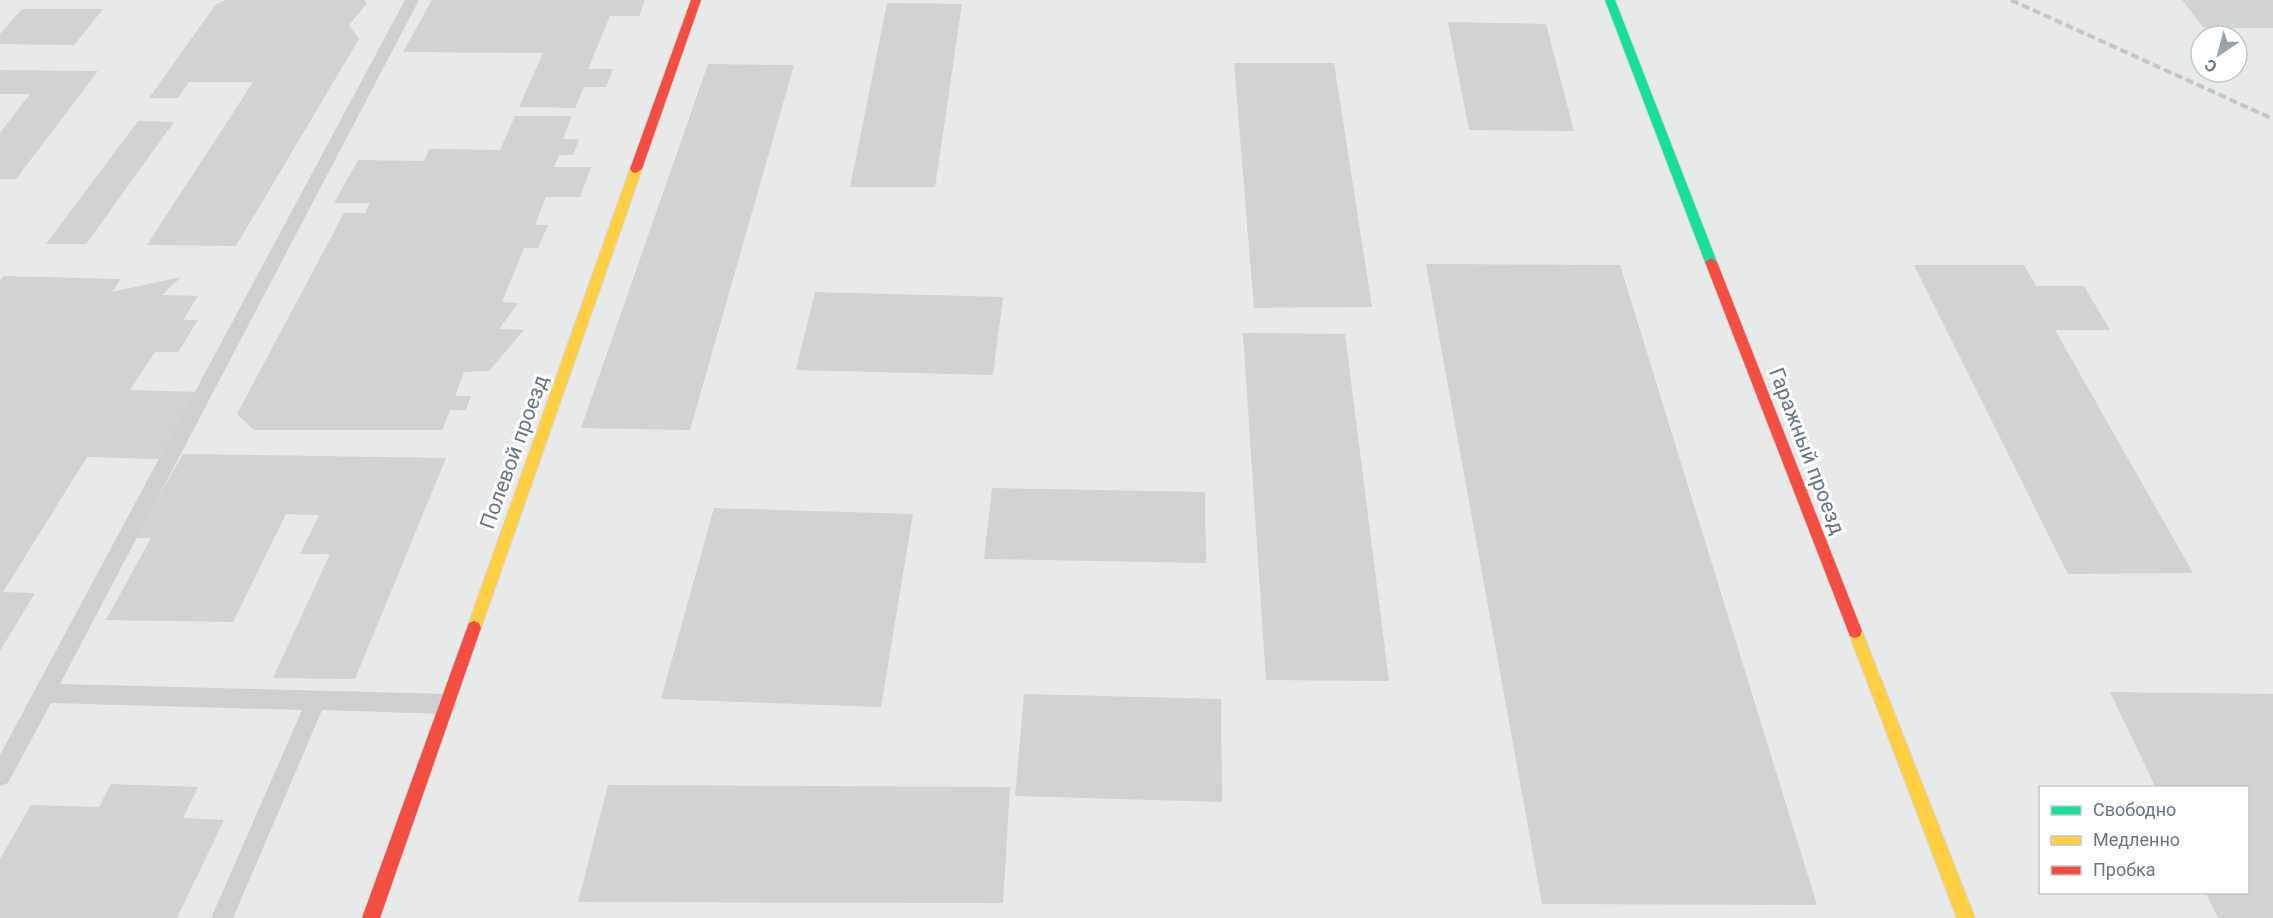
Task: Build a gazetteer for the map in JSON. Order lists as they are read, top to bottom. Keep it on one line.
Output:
{"streets":{"street":["Гаражный проезд","Полевой проезд"]},"legend":["Свободно","Медленно","Пробка"],"north":"bottom left"}
